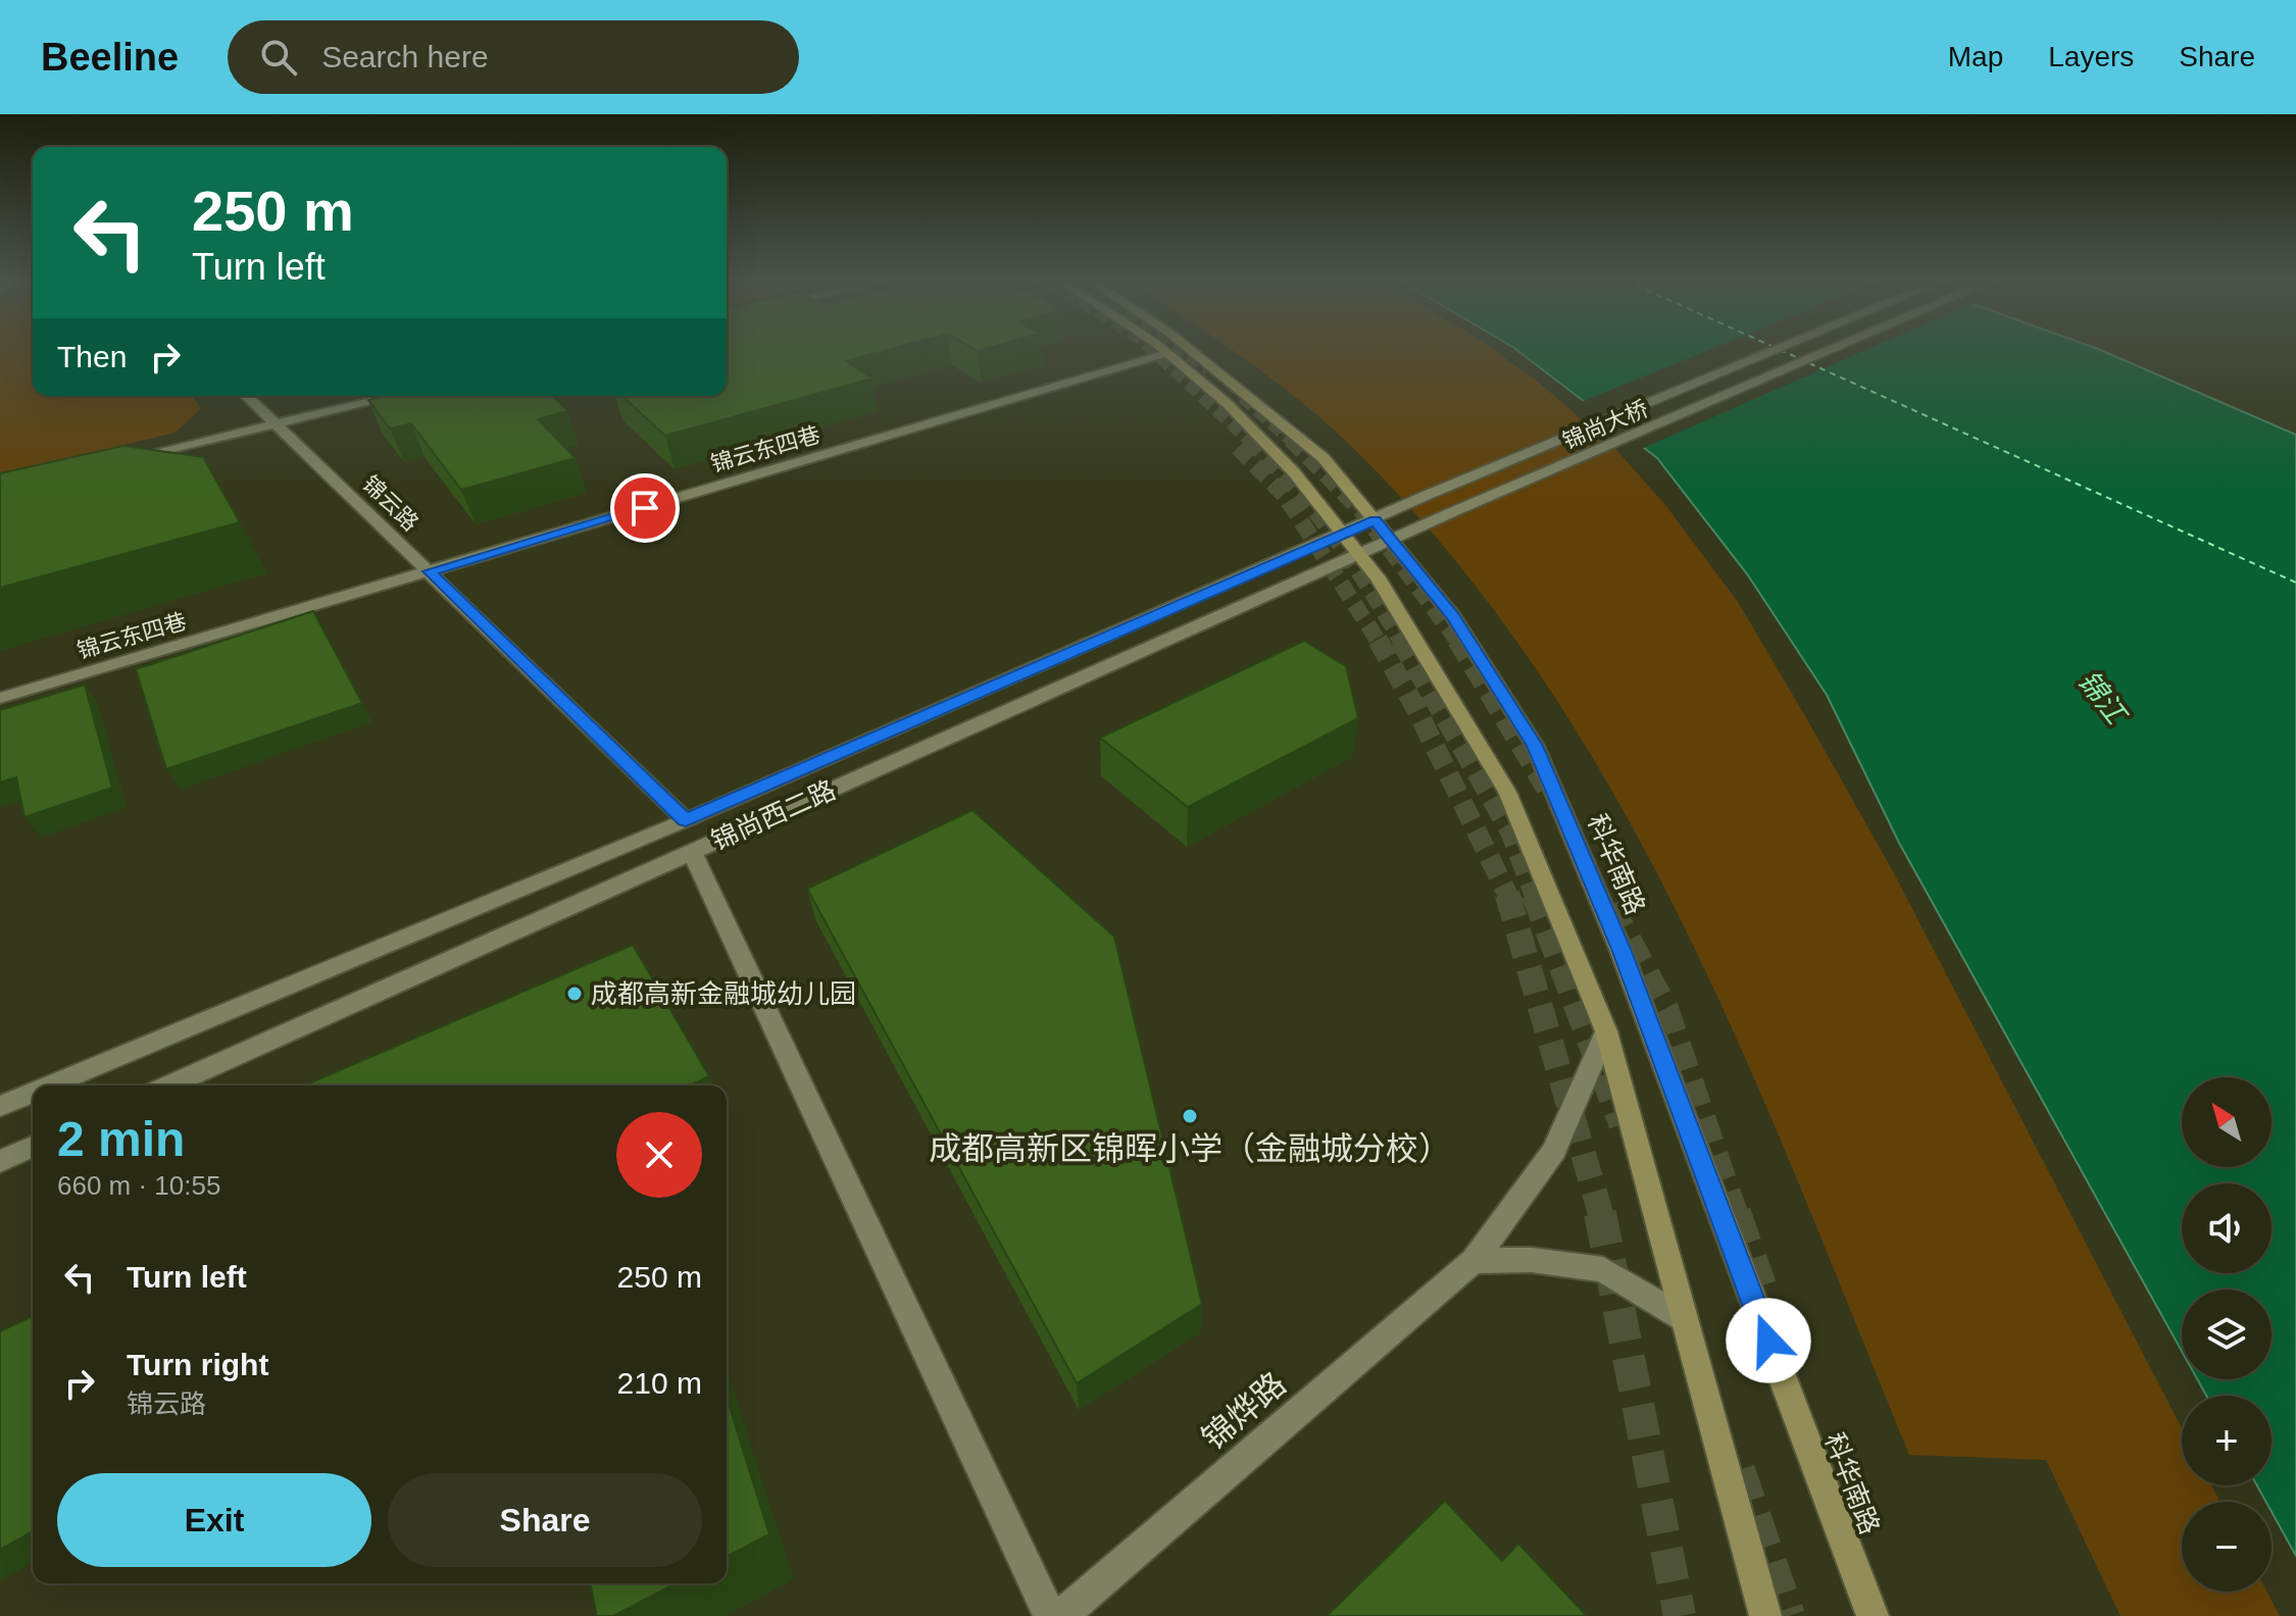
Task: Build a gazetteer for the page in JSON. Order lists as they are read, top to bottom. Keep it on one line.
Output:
{"streets":{"main road":["科华南路"],"street":["锦尚大桥","锦云东四巷","锦云路","锦尚西二路","锦烨路"]},"crossings":[["锦尚大桥","锦云路"],["锦尚大桥","锦尚西二路"],["锦尚大桥","科华南路"],["锦云东四巷","锦云路"],["锦尚西二路","科华南路"]],"water":["锦江"],"places":["成都高新金融城幼儿园","成都高新区锦晖小学（金融城分校）"],"north":"top left","page":{"header":"Beeline","search":"Search here","nav":["Map","Layers","Share"],"turn":["250 m","Turn left"],"then":"Then","map_buttons":["+","−"],"heading":["2 min","660 m · 10:55"],"list":[{"name":"Turn left","value":"250 m"},{"name":"Turn right","note":"锦云路","value":"210 m"}],"buttons":["Exit","Share"]}}
